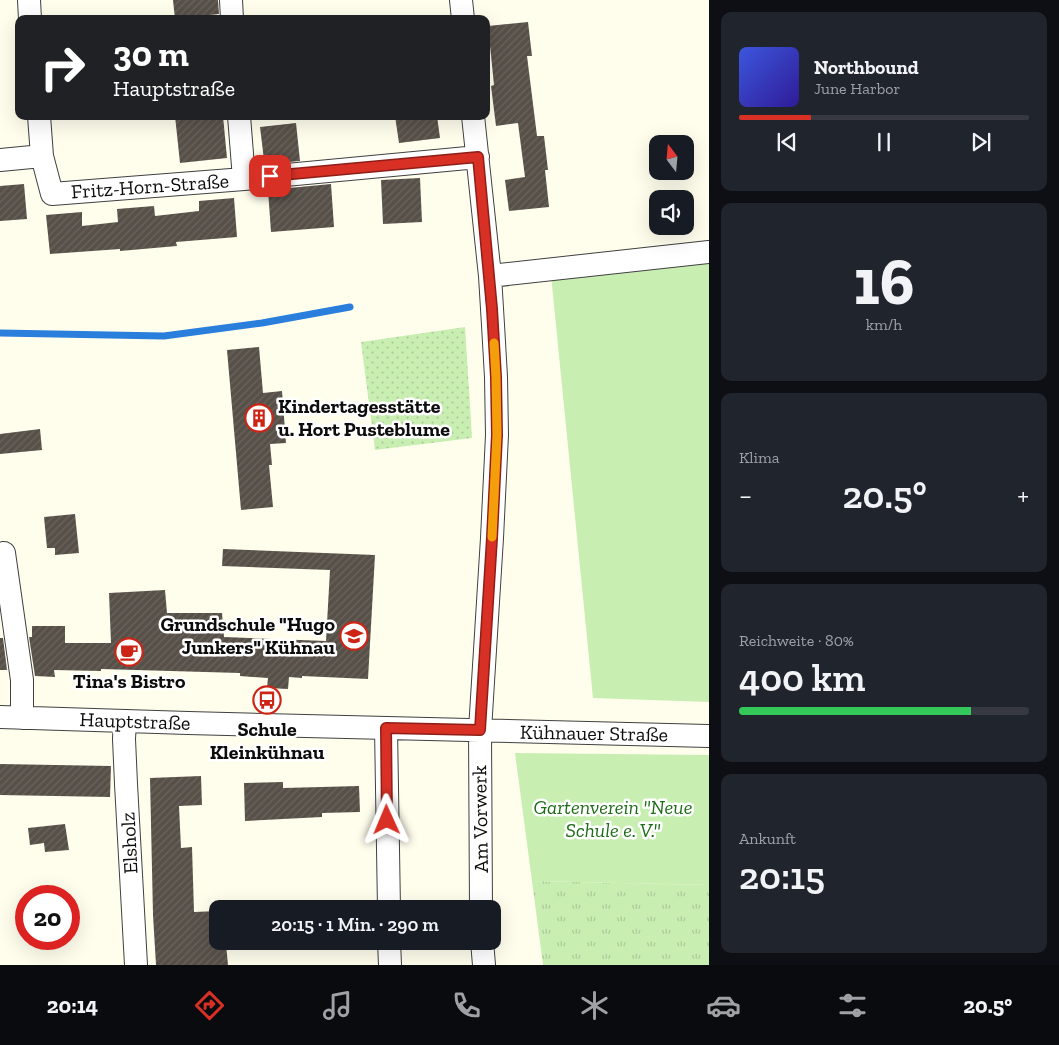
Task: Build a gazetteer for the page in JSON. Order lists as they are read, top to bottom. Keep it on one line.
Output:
{"streets":{"street":["Fritz-Horn-Straße","Hauptstraße","Kühnauer Straße","Am Vorwerk","Elsholz"]},"crossings":[["Fritz-Horn-Straße","Am Vorwerk"],["Hauptstraße","Kühnauer Straße"],["Hauptstraße","Am Vorwerk"],["Hauptstraße","Elsholz"],["Kühnauer Straße","Am Vorwerk"]],"parks":["Gartenverein \"Neue Schule e. V.\""],"places":{"building":["Kindertagesstätte u. Hort Pusteblume"],"school or university":["Grundschule \"Hugo Junkers\" Kühnau"],"cafe":["Tina's Bistro"],"bus stop":["Schule Kleinkühnau"]},"north":"top","page":{"turn":["30 m","Hauptstraße"],"song":["Northbound","June Harbor"],"tile":[["16","km/h"],"Klima",["Reichweite · 80%","400 km"],["Ankunft","20:15"]],"heat":["−","20.5°","+"],"limit":"20","trip":"20:15 · 1 Min. · 290 m","tabs":["20:14","20.5°"]}}
